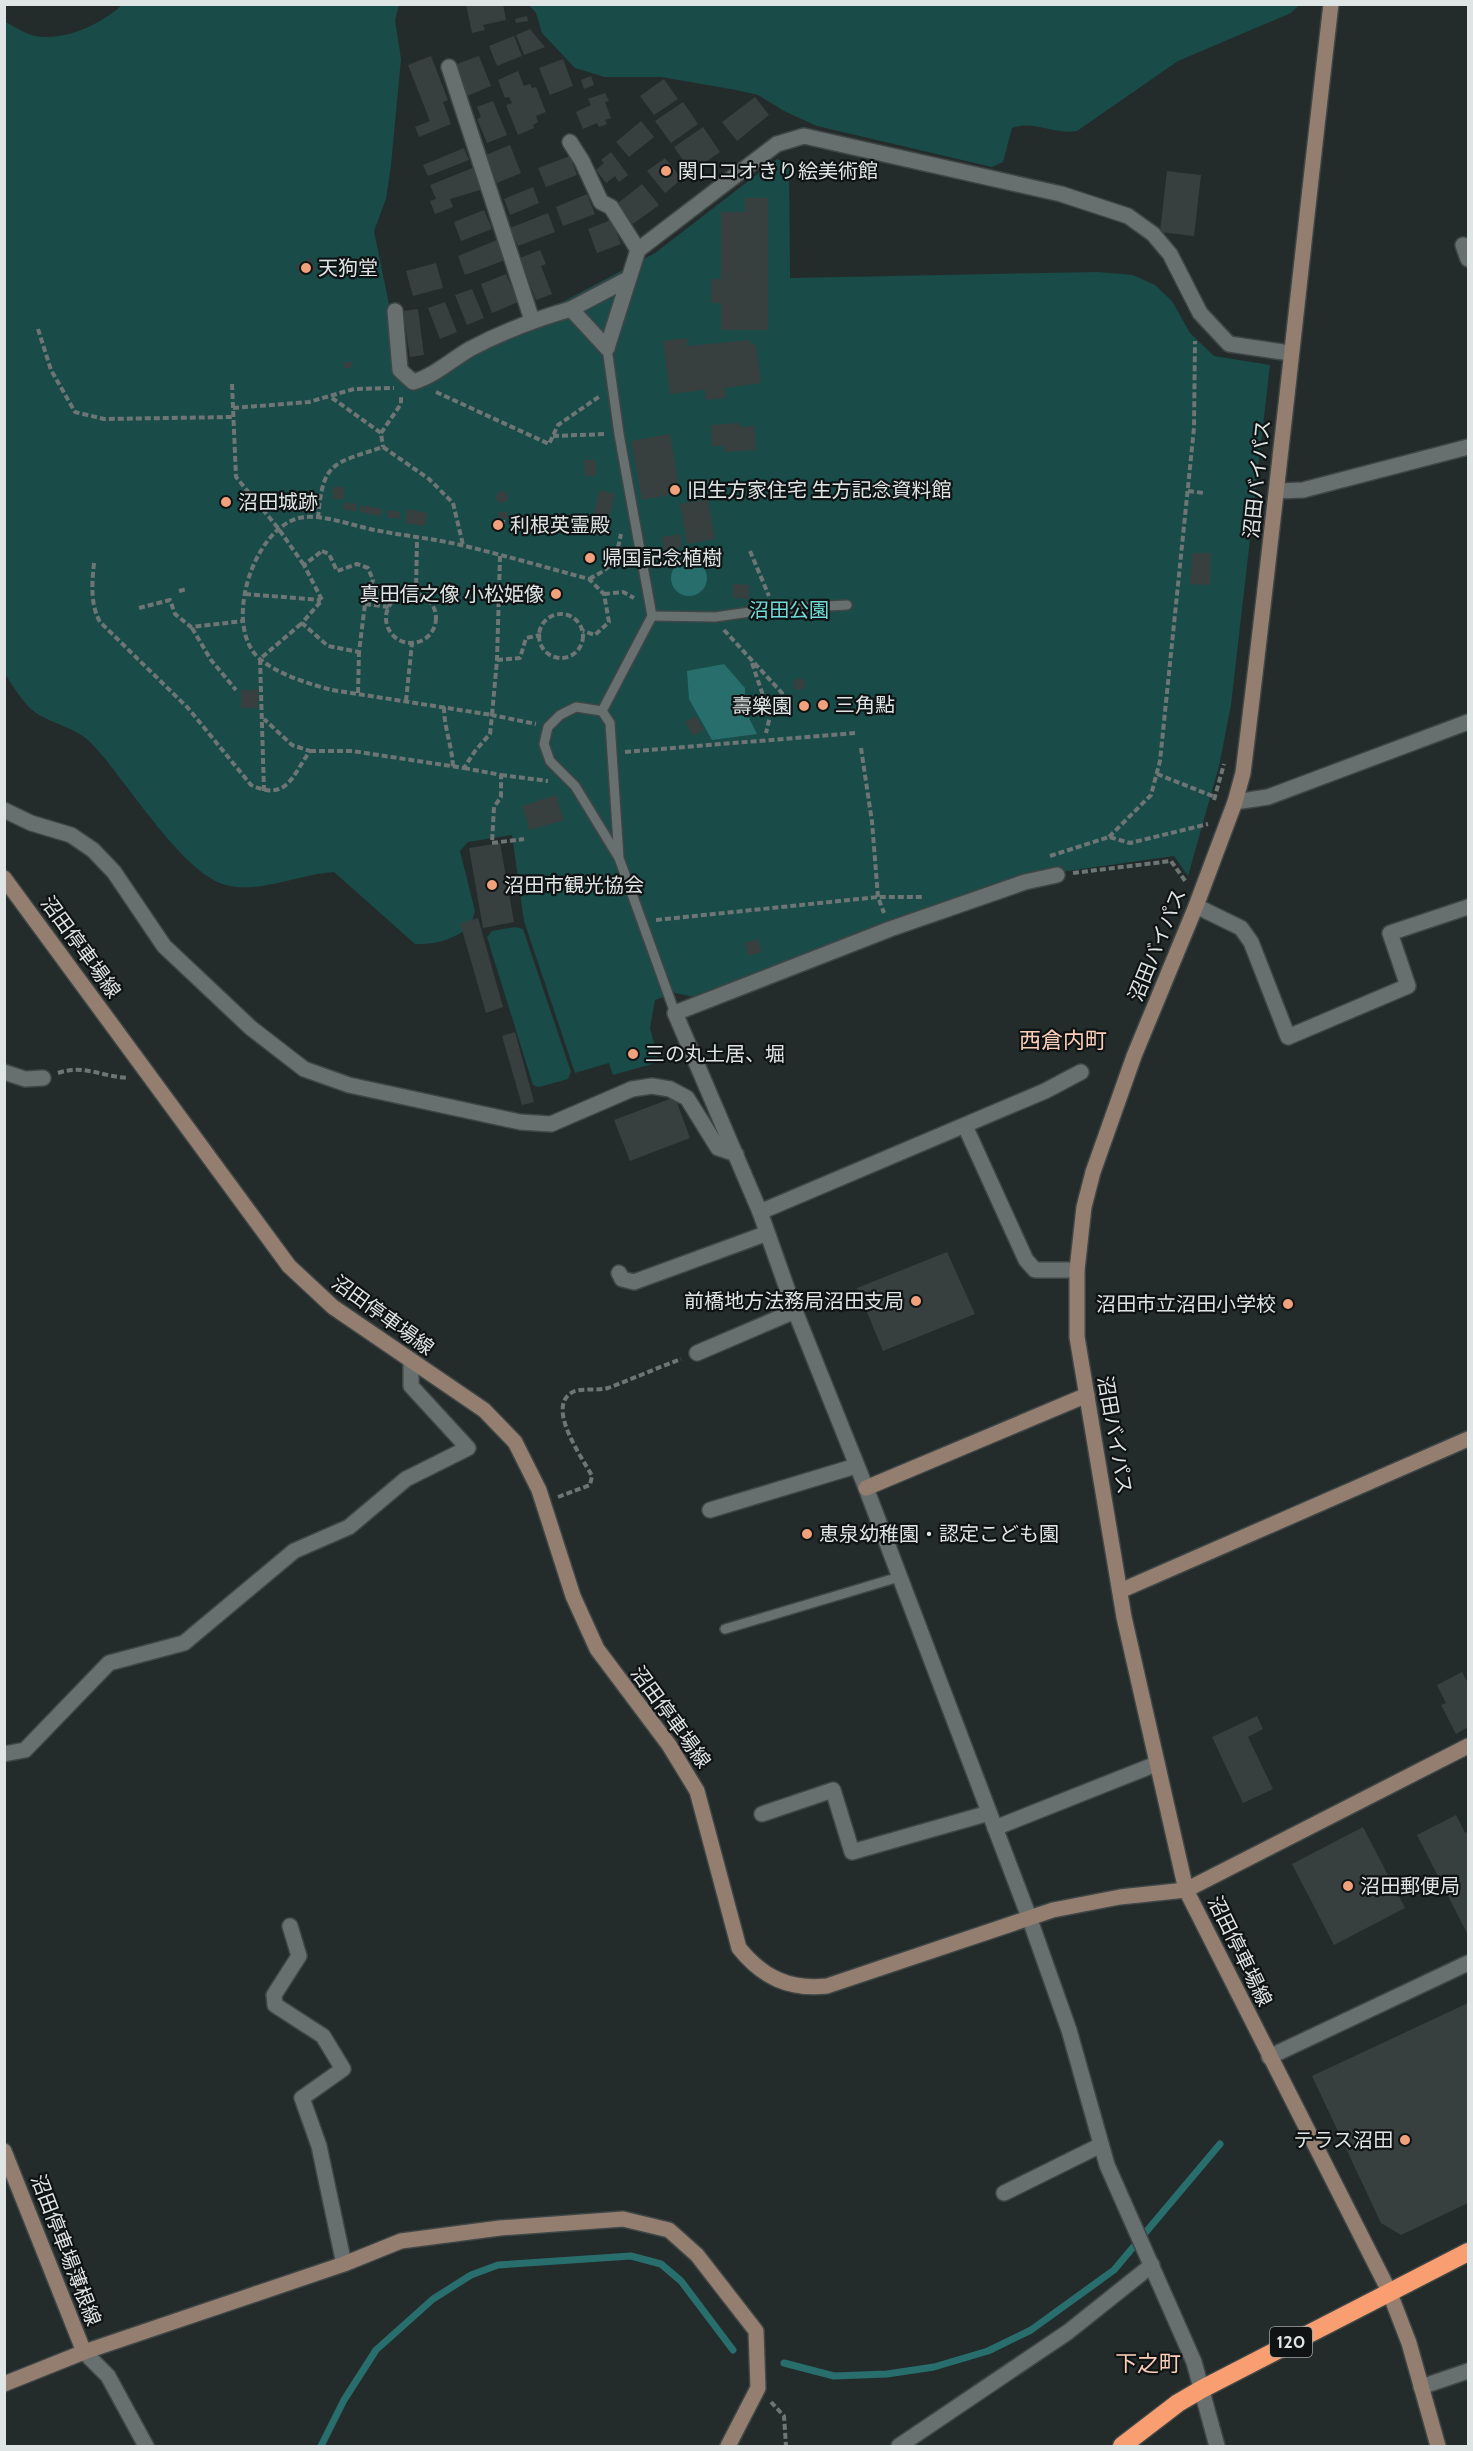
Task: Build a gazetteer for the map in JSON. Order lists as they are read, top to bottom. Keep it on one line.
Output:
{"streets":{"highway":["120"],"street":["沼田バイパス","沼田停車場線","沼田停車場薄根線"]},"crossings":[["沼田バイパス","沼田停車場線"],["沼田停車場線","120"]],"districts":["西倉内町","下之町"],"parks":["沼田公園"],"places":["関口コオきり絵美術館","天狗堂","旧生方家住宅 生方記念資料館","沼田城跡","利根英霊殿","帰国記念植樹","真田信之像 小松姫像","三角點","壽樂園","沼田市観光協会","三の丸土居、堀","前橋地方法務局沼田支局","沼田市立沼田小学校","恵泉幼稚園・認定こども園","沼田郵便局","テラス沼田"]}
